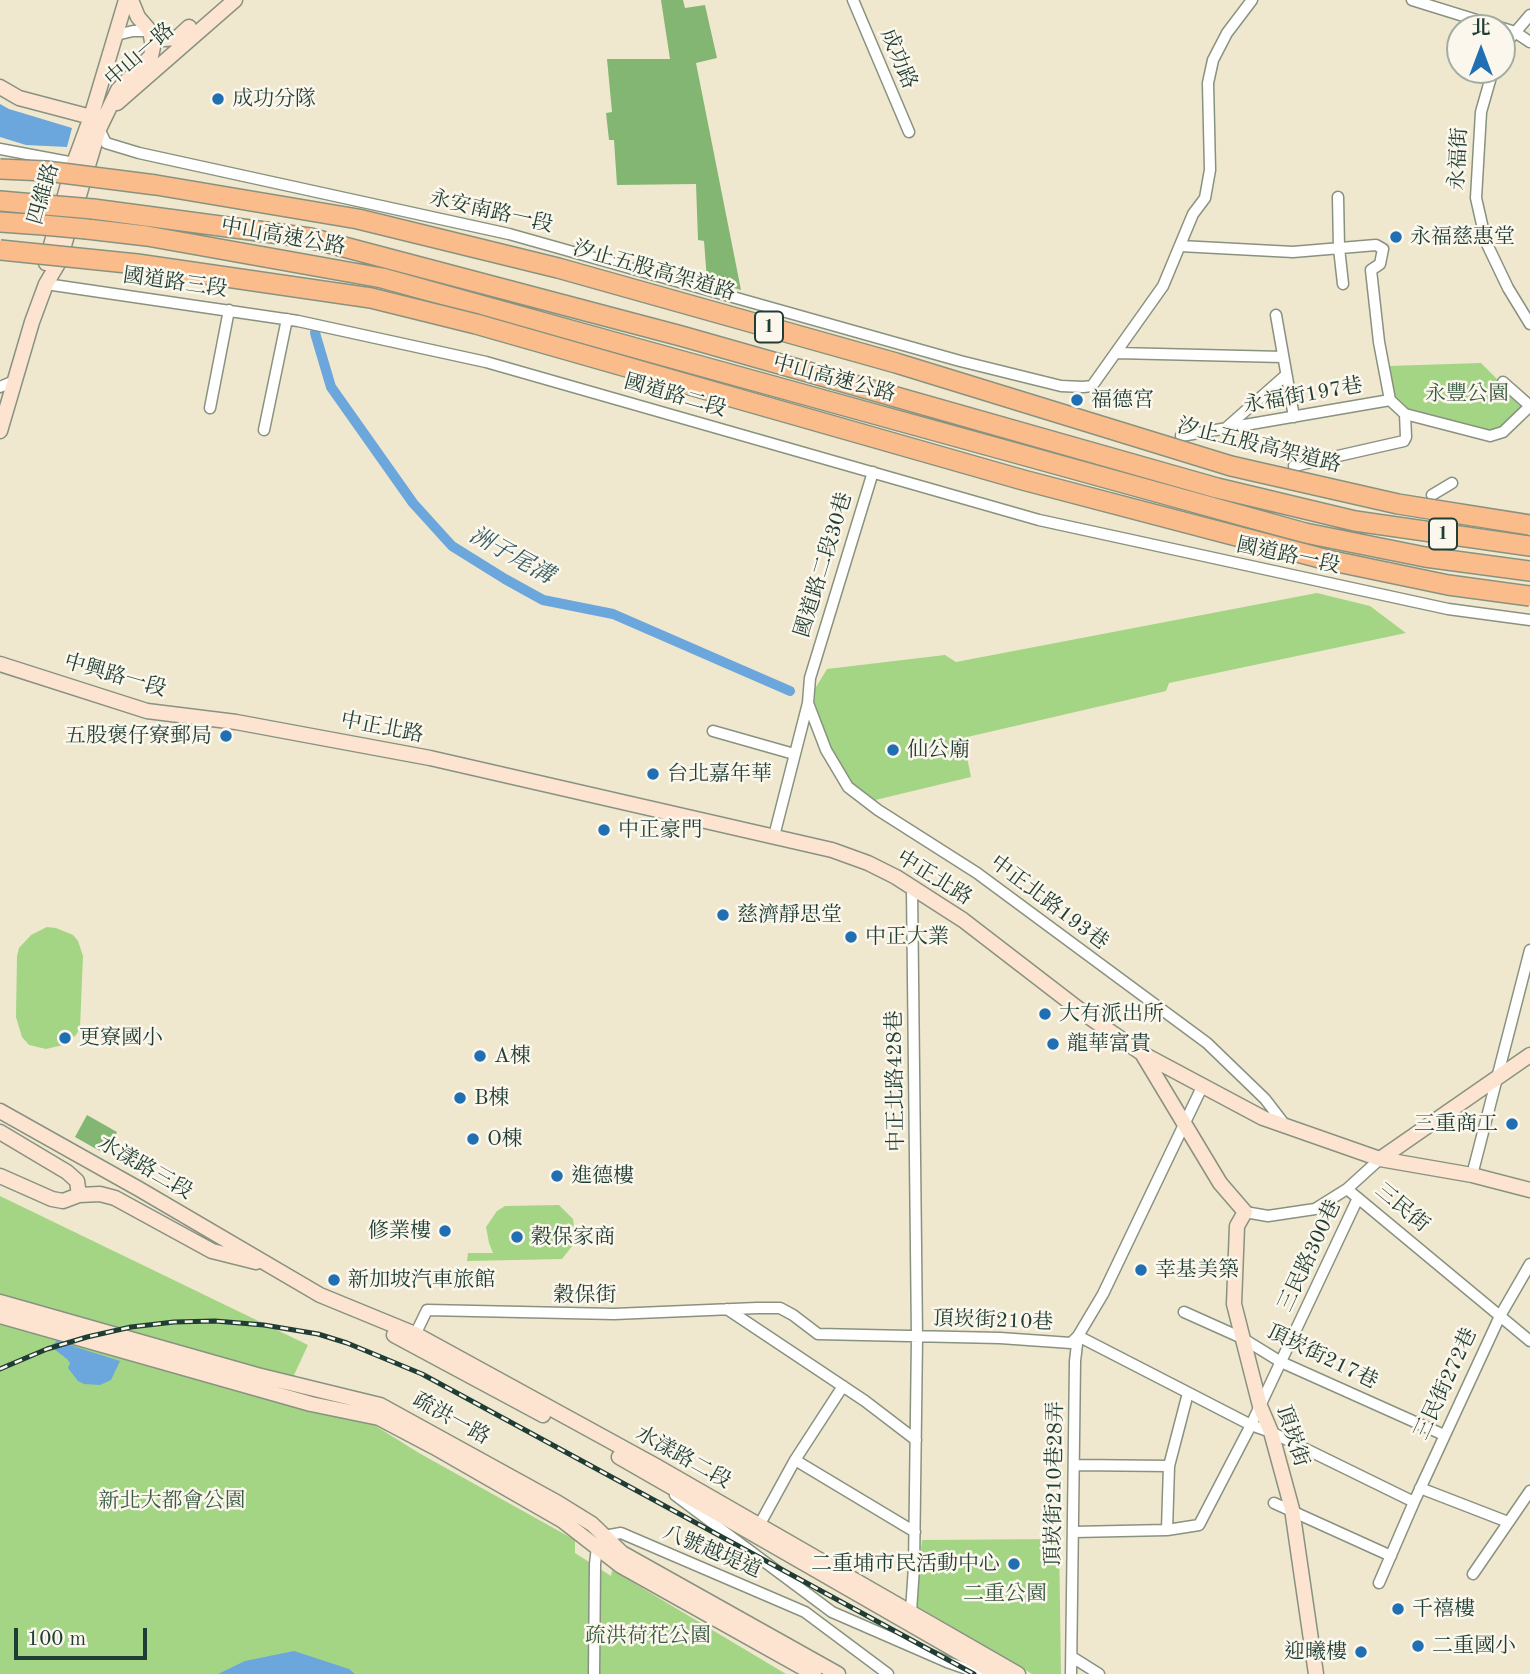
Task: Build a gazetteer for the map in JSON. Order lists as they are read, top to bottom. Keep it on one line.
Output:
{"streets":{"highway":["中山高速公路","汐止五股高架道路","1"],"street":["中山一路","成功路","永福街","四維路","永安南路一段","國道路三段","國道路二段","永福街197巷","國道路一段","國道路二段30巷","中興路一段","中正北路","中正北路193巷","中正北路428巷","水漾路三段","三民街","三民路300巷","穀保街","頂崁街210巷","頂崁街217巷","三民街272巷","疏洪一路","頂崁街","水漾路二段","頂崁街210巷28弄","八號越堤道"]},"crossings":[["中山一路","四維路"],["中山一路","永安南路一段"],["四維路","永安南路一段"],["四維路","國道路三段"],["國道路三段","國道路二段"],["國道路二段","國道路一段"],["國道路二段","國道路二段30巷"],["國道路二段30巷","中正北路"],["國道路二段30巷","中正北路193巷"],["中興路一段","中正北路"],["中正北路","中正北路193巷"],["中正北路","中正北路428巷"],["中正北路428巷","頂崁街210巷"],["中正北路428巷","水漾路二段"],["水漾路三段","水漾路二段"],["三民街","三民路300巷"],["三民街","三民街272巷"],["三民街","頂崁街"],["三民路300巷","頂崁街210巷"],["三民路300巷","頂崁街217巷"],["三民路300巷","頂崁街"],["穀保街","頂崁街210巷"],["穀保街","水漾路二段"],["頂崁街210巷","三民街272巷"],["頂崁街210巷","頂崁街"],["頂崁街210巷","頂崁街210巷28弄"],["頂崁街217巷","三民街272巷"],["頂崁街217巷","頂崁街"],["疏洪一路","八號越堤道"],["水漾路二段","八號越堤道"]],"water":["洲子尾溝"],"parks":["永豐公園","新北大都會公園","二重公園","疏洪荷花公園"],"places":["成功分隊","永福慈惠堂","福德宮","五股褒仔寮郵局","仙公廟","台北嘉年華","中正豪門","慈濟靜思堂","中正大業","大有派出所","更寮國小","龍華富貴","A棟","B棟","三重商工","O棟","進德樓","修業樓","穀保家商","幸基美築","新加坡汽車旅館","二重埔市民活動中心","千禧樓","二重國小","迎曦樓"],"scale_bar":"100 m","north":"top"}
